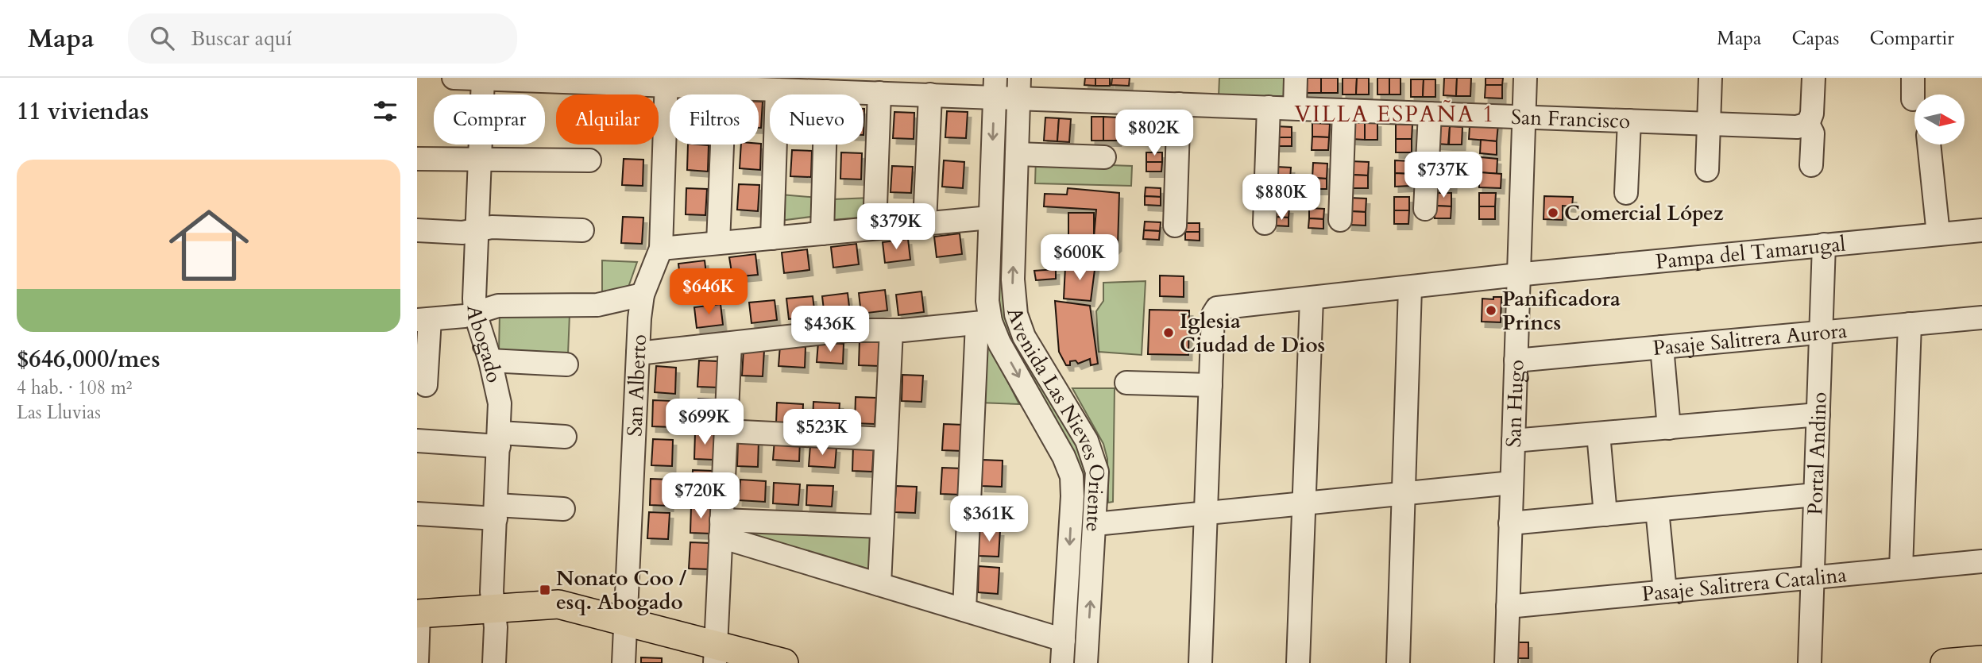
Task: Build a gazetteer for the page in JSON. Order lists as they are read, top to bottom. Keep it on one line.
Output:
{"streets":{"street":["San Francisco","Pampa del Tamarugal","Pasaje Salitrera Aurora","Abogado","San Alberto","San Hugo","Avenida Las Nieves Oriente","Portal Andino","Pasaje Salitrera Catalina"]},"crossings":[["San Francisco","Abogado"],["San Francisco","San Alberto"],["San Francisco","San Hugo"],["San Francisco","Avenida Las Nieves Oriente"],["Pampa del Tamarugal","San Hugo"],["Pampa del Tamarugal","Portal Andino"],["Pasaje Salitrera Aurora","San Hugo"],["Pasaje Salitrera Aurora","Portal Andino"],["San Hugo","Pasaje Salitrera Catalina"],["Portal Andino","Pasaje Salitrera Catalina"]],"districts":["VILLA ESPAÑA 1"],"places":{"other":["Comercial López","Panificadora Princs","Iglesia Ciudad de Dios"],"transit":["Nonato Coo / esq. Abogado"]},"north":"right","page":{"header":"Mapa","search":"Buscar aquí","nav":["Mapa","Capas","Compartir"],"heading":"11 viviendas","chip":["Comprar","Alquilar","Filtros","Nuevo"],"price":["$802K","$737K","$880K","$379K","$600K","$646K","$436K","$699K","$523K","$720K","$361K"],"list":[{"name":"$646,000/mes","note":"4 hab. · 108 m² · Las Lluvias"}]}}
